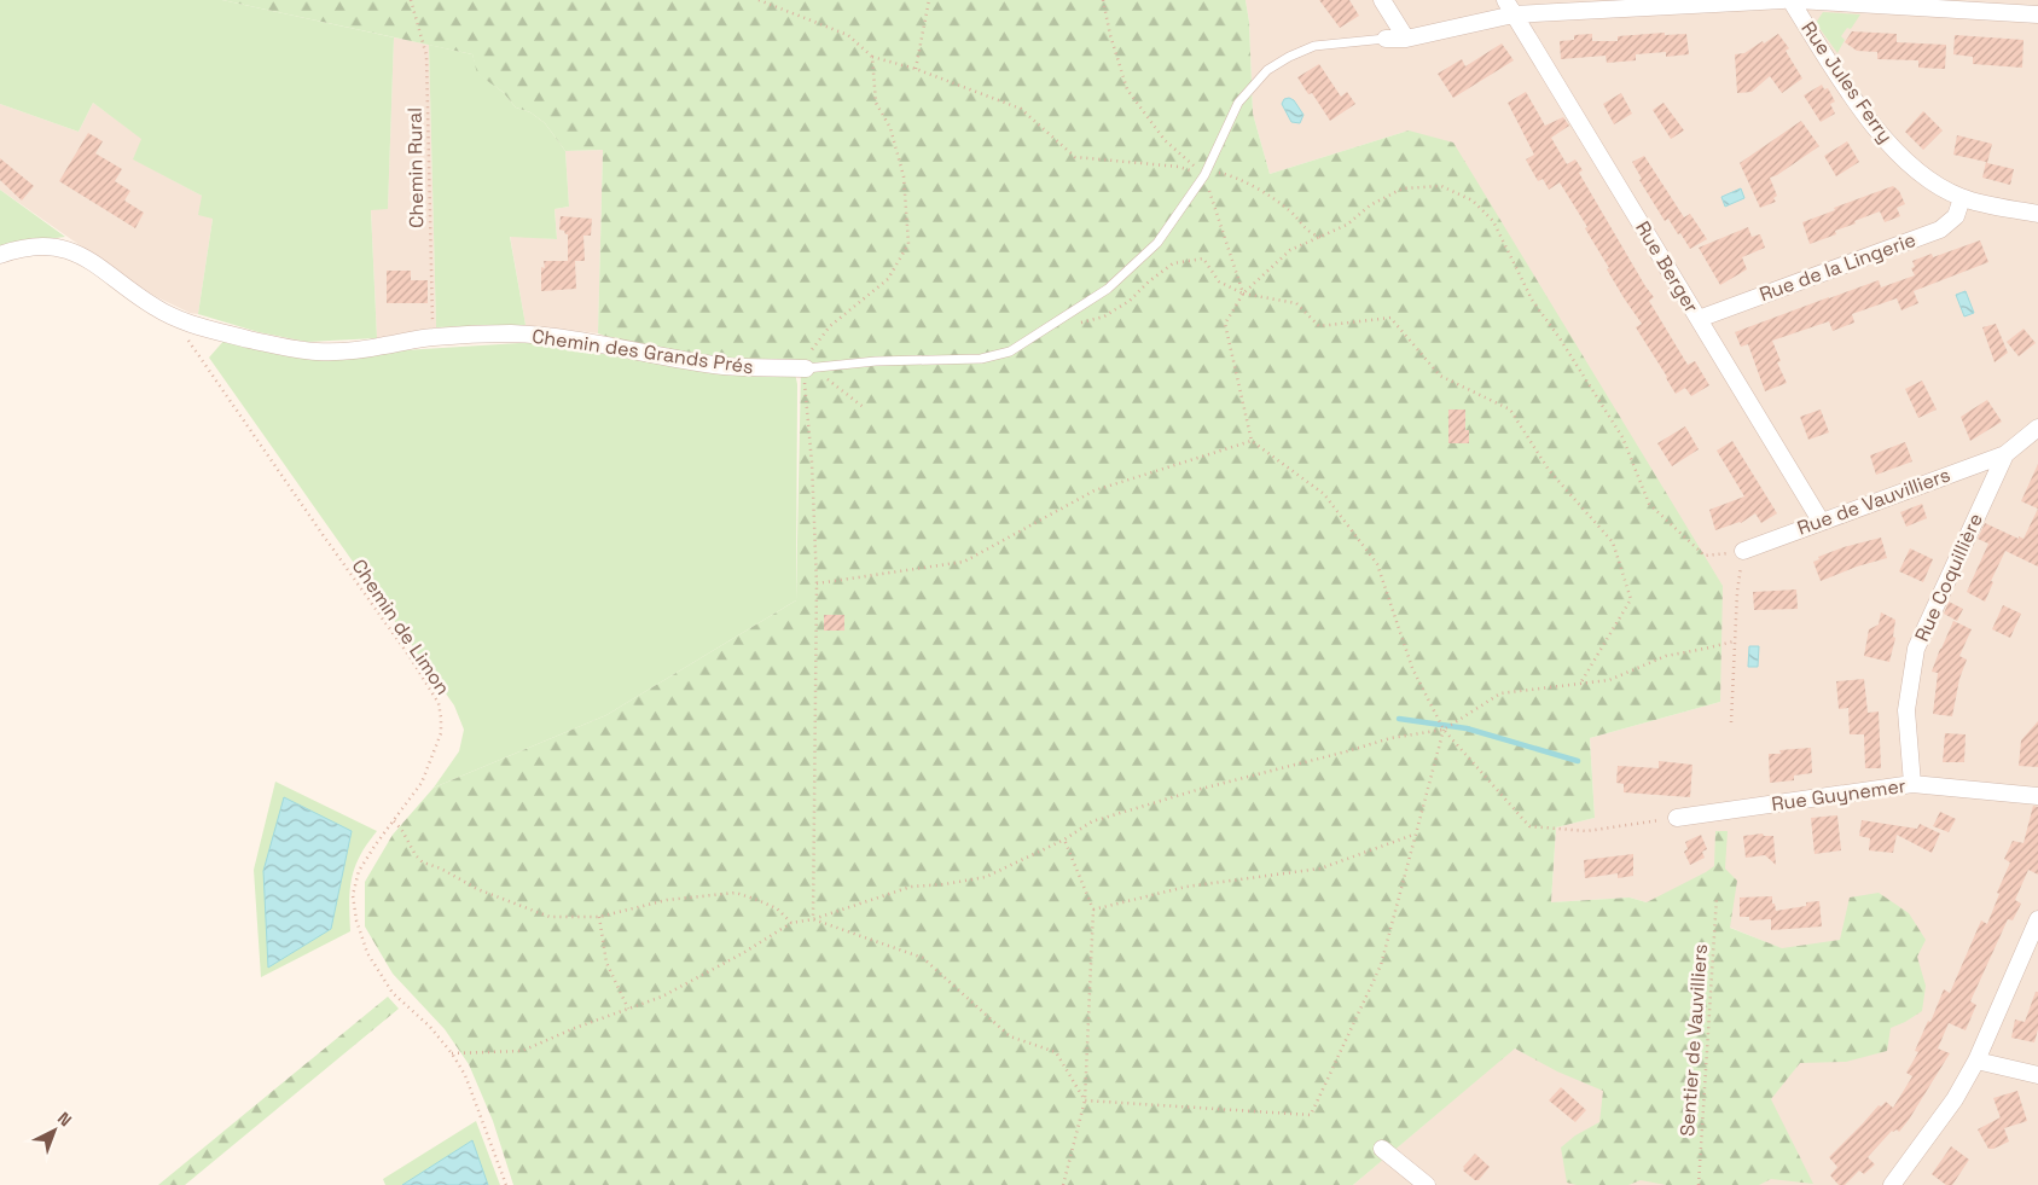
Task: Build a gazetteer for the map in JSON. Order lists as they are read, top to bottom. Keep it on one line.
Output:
{"streets":{"street":["Rue Jules Ferry","Rue Berger","Rue de la Lingerie","Chemin des Grands Prés","Rue de Vauvilliers","Rue Coquillière","Rue Guynemer"],"path":["Chemin Rural","Chemin de Limon","Sentier de Vauvilliers"]},"crossings":[["Rue Jules Ferry","Rue de la Lingerie"],["Chemin Rural","Chemin des Grands Prés"],["Rue Berger","Rue de la Lingerie"],["Rue Berger","Rue de Vauvilliers"],["Chemin des Grands Prés","Chemin de Limon"],["Rue de Vauvilliers","Rue Coquillière"],["Rue Coquillière","Rue Guynemer"]],"north":"top right"}
